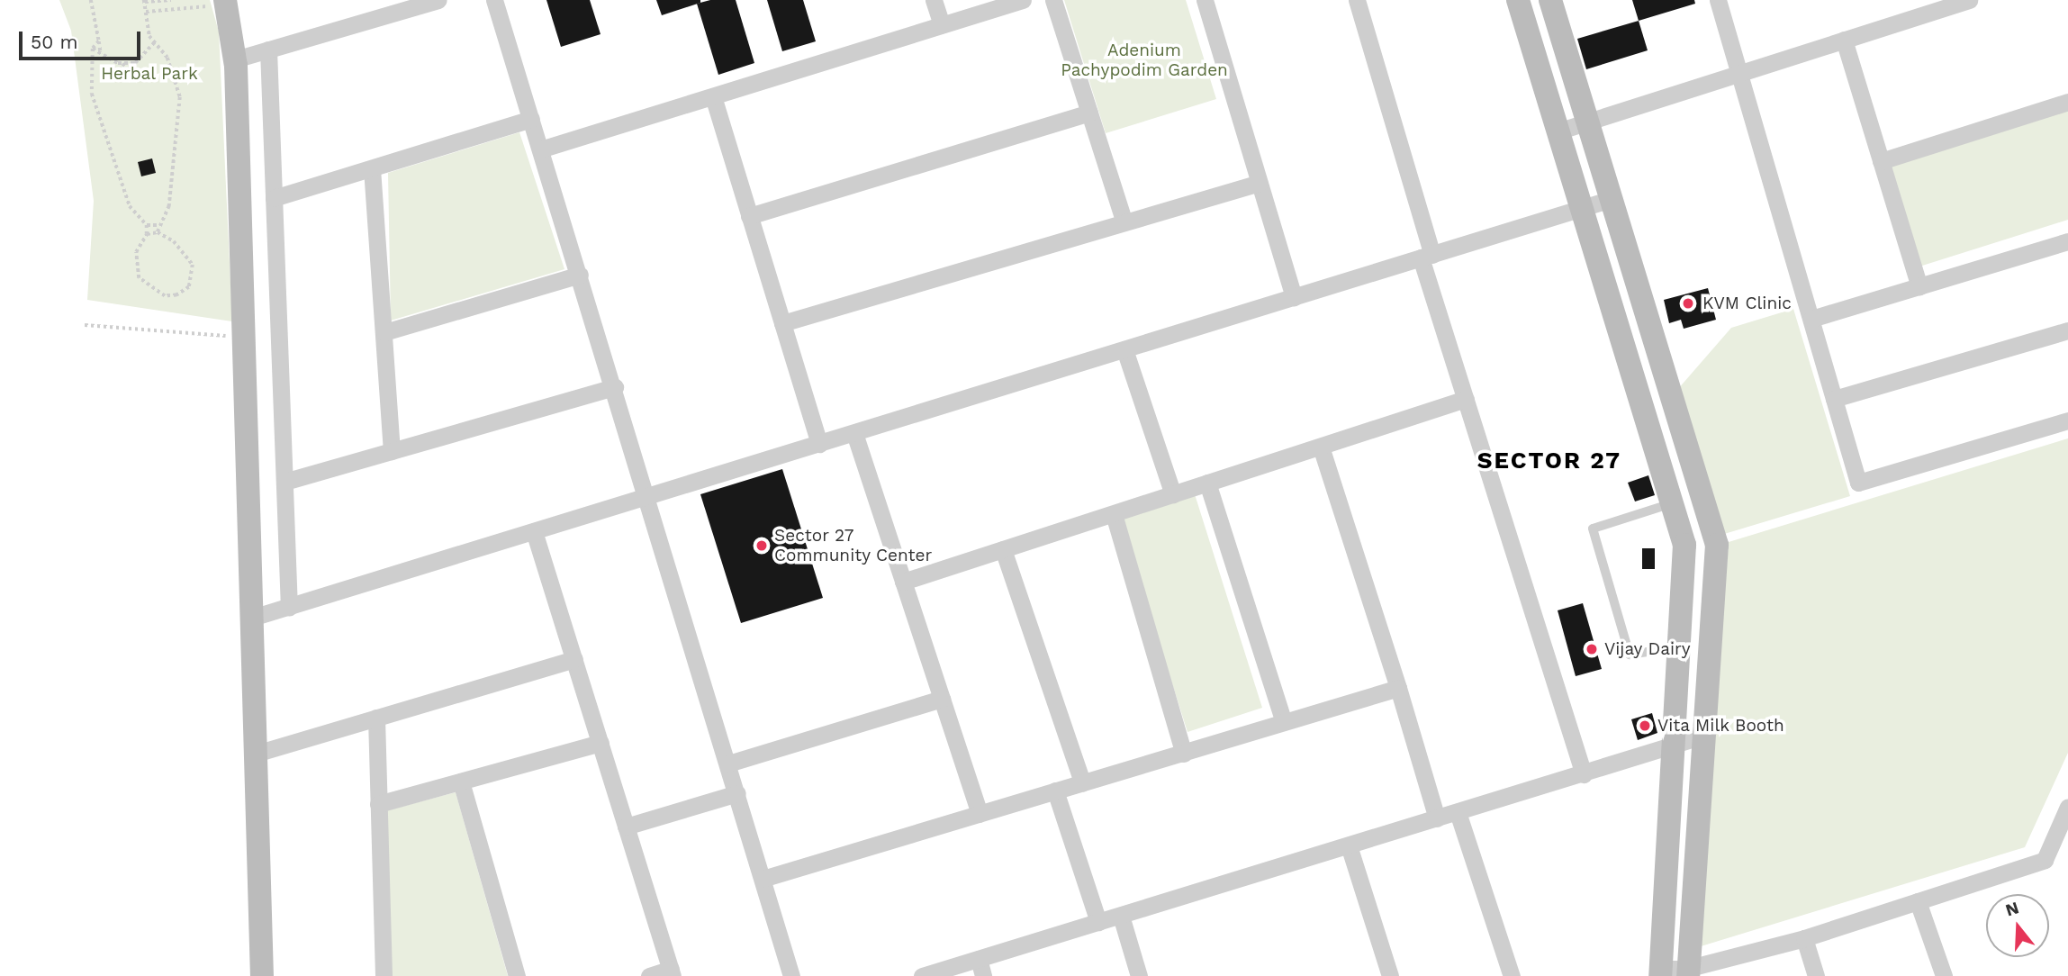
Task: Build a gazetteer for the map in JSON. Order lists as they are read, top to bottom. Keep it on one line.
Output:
{"districts":["SECTOR 27"],"parks":["Adenium Pachypodim Garden","Herbal Park"],"places":["KVM Clinic","Sector 27 Community Center","Vijay Dairy","Vita Milk Booth"],"scale_bar":"50 m","north":"top"}
